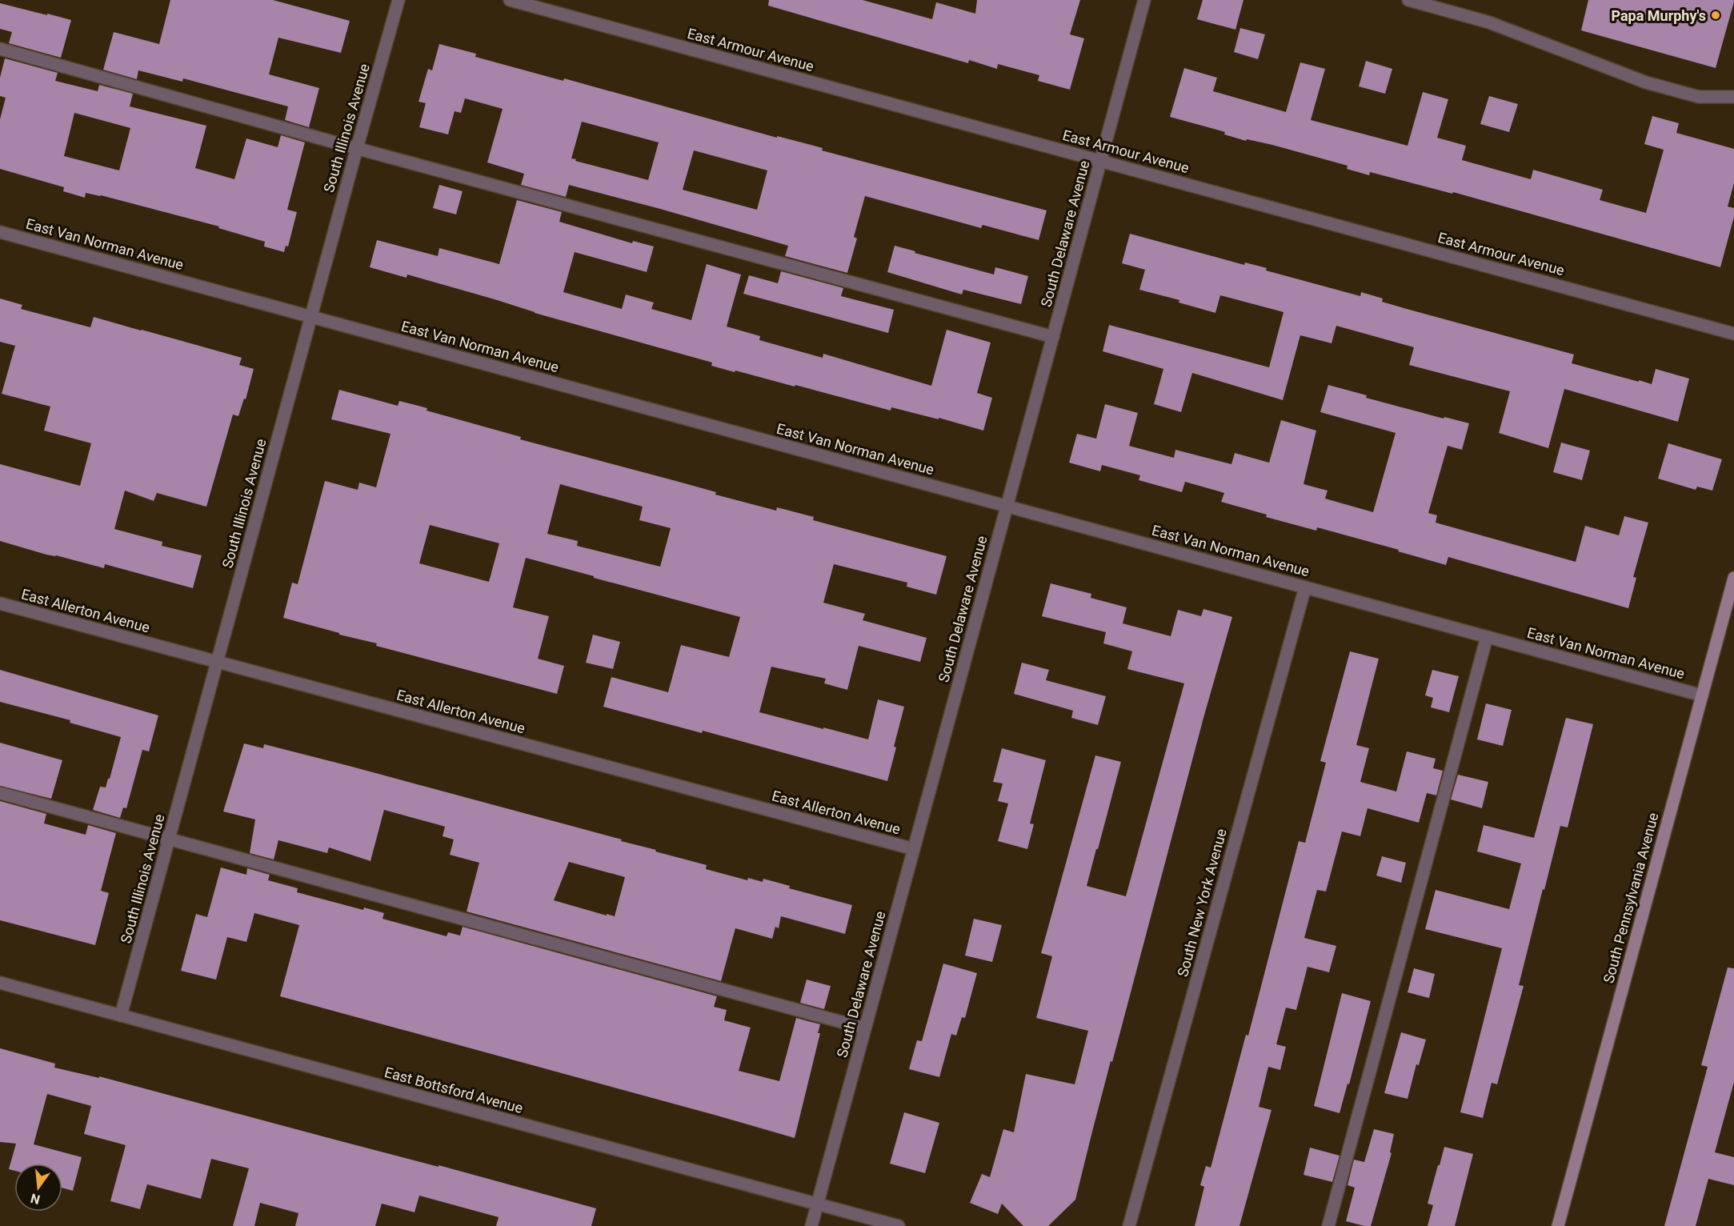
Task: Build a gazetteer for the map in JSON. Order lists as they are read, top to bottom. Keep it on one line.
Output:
{"streets":{"street":["East Armour Avenue","South Illinois Avenue","South Delaware Avenue","East Van Norman Avenue","East Allerton Avenue","South Pennsylvania Avenue","South New York Avenue","East Bottsford Avenue"]},"crossings":[["East Armour Avenue","South Delaware Avenue"],["South Illinois Avenue","East Van Norman Avenue"],["South Illinois Avenue","East Allerton Avenue"],["South Illinois Avenue","East Bottsford Avenue"],["South Delaware Avenue","East Van Norman Avenue"],["South Delaware Avenue","East Allerton Avenue"],["South Delaware Avenue","East Bottsford Avenue"],["East Van Norman Avenue","South Pennsylvania Avenue"],["East Van Norman Avenue","South New York Avenue"]],"places":["Papa Murphy's"],"north":"bottom"}
